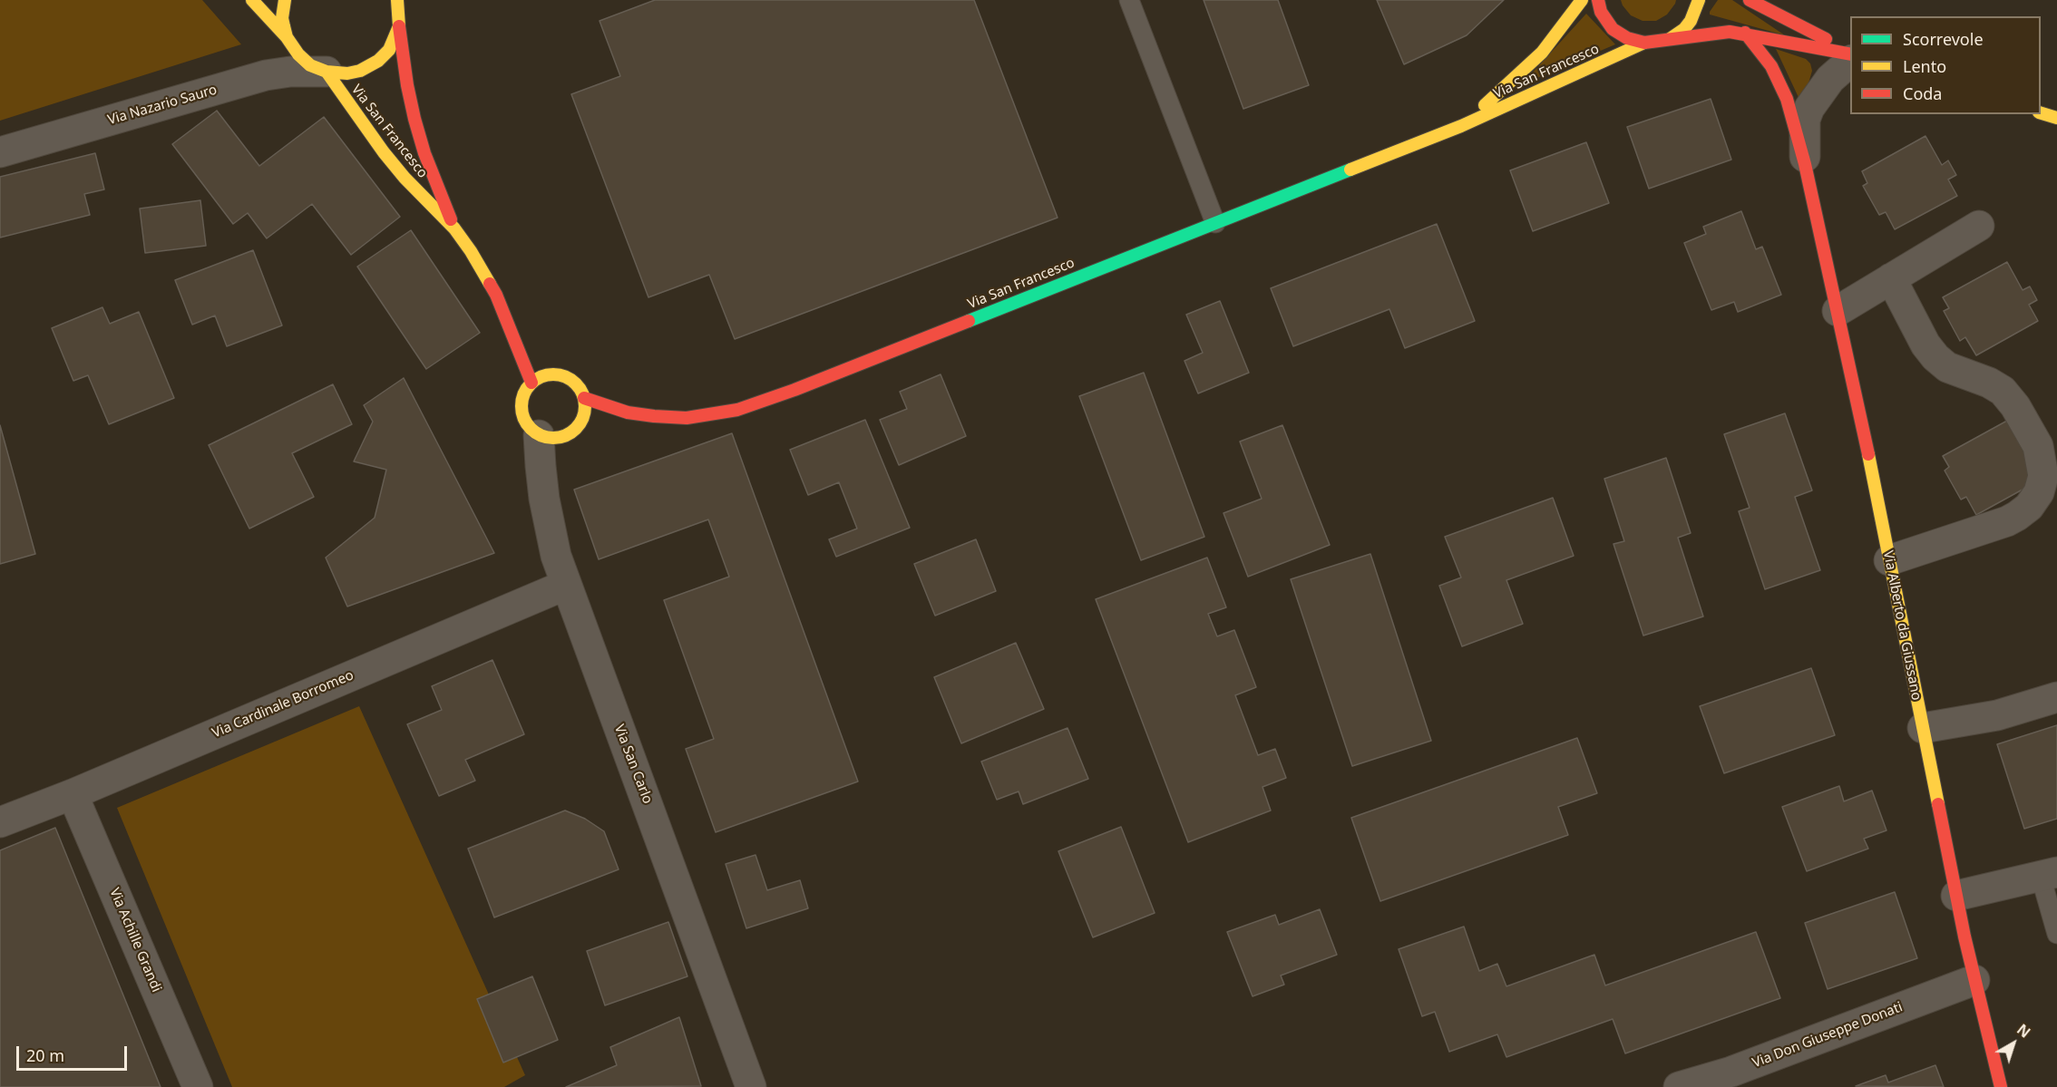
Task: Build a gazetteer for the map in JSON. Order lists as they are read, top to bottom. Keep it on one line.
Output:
{"streets":{"street":["Via San Francesco","Via Nazario Sauro","Via Alberto da Giussano","Via Cardinale Borromeo","Via San Carlo","Via Achille Grandi","Via Don Giuseppe Donati"]},"crossings":[["Via San Francesco","Via Nazario Sauro"],["Via San Francesco","Via San Carlo"],["Via Alberto da Giussano","Via Don Giuseppe Donati"],["Via Cardinale Borromeo","Via San Carlo"],["Via Cardinale Borromeo","Via Achille Grandi"]],"legend":["Scorrevole","Lento","Coda"],"scale_bar":"20 m","north":"top right"}
